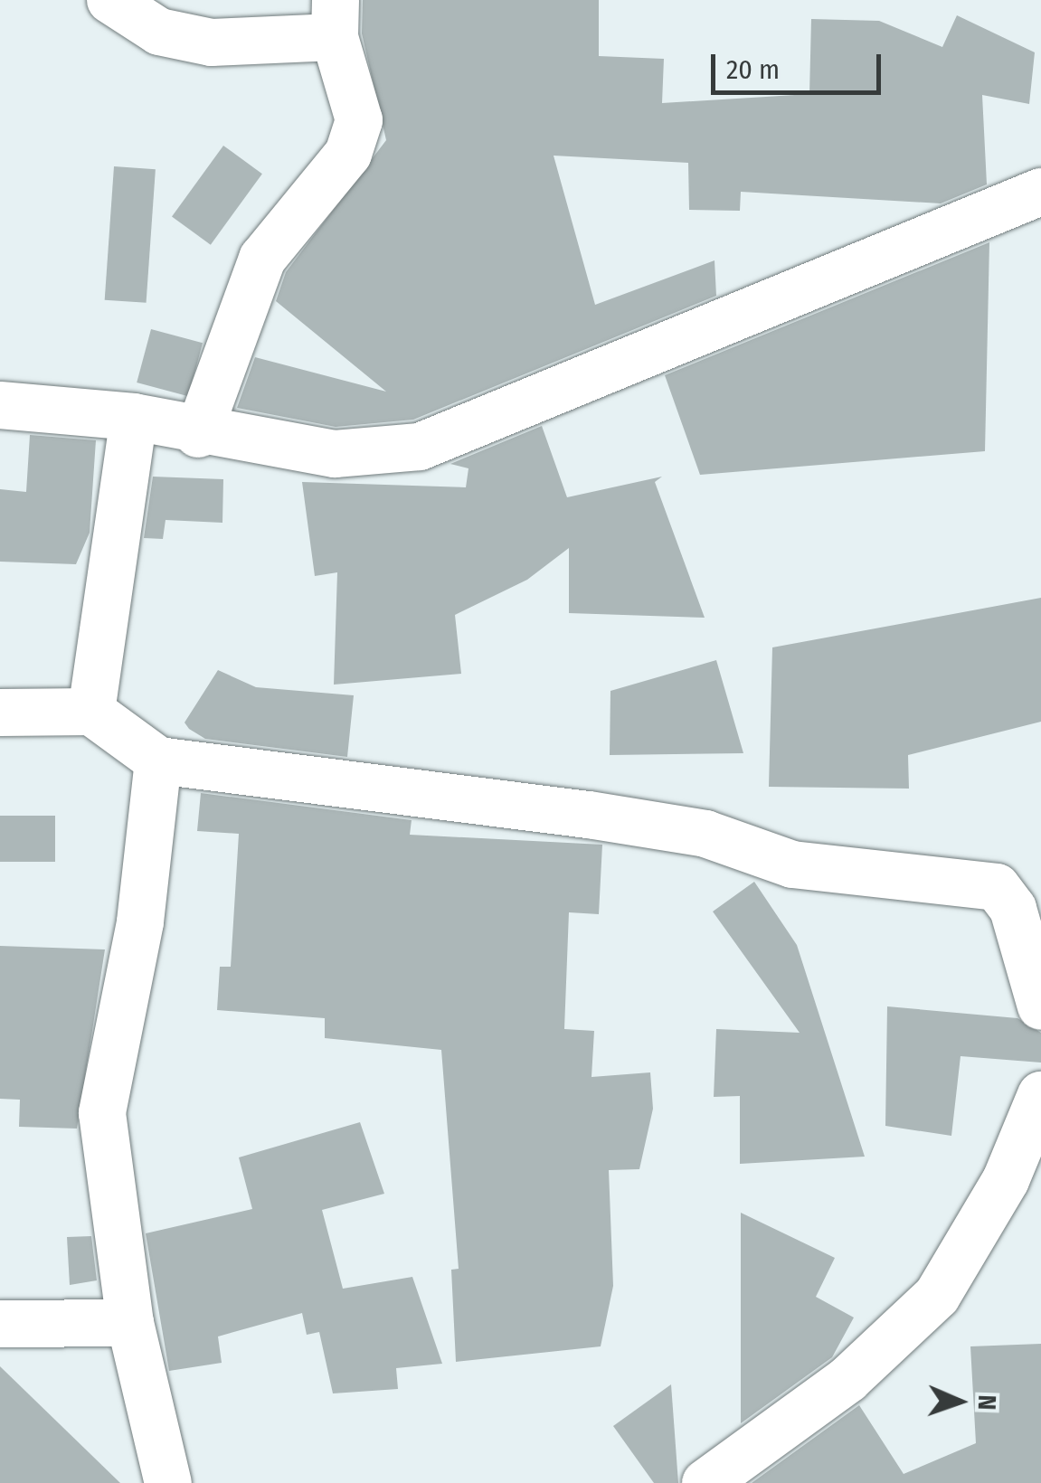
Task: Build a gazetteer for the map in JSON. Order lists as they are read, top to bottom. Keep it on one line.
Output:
{"scale_bar":"20 m","north":"right"}
